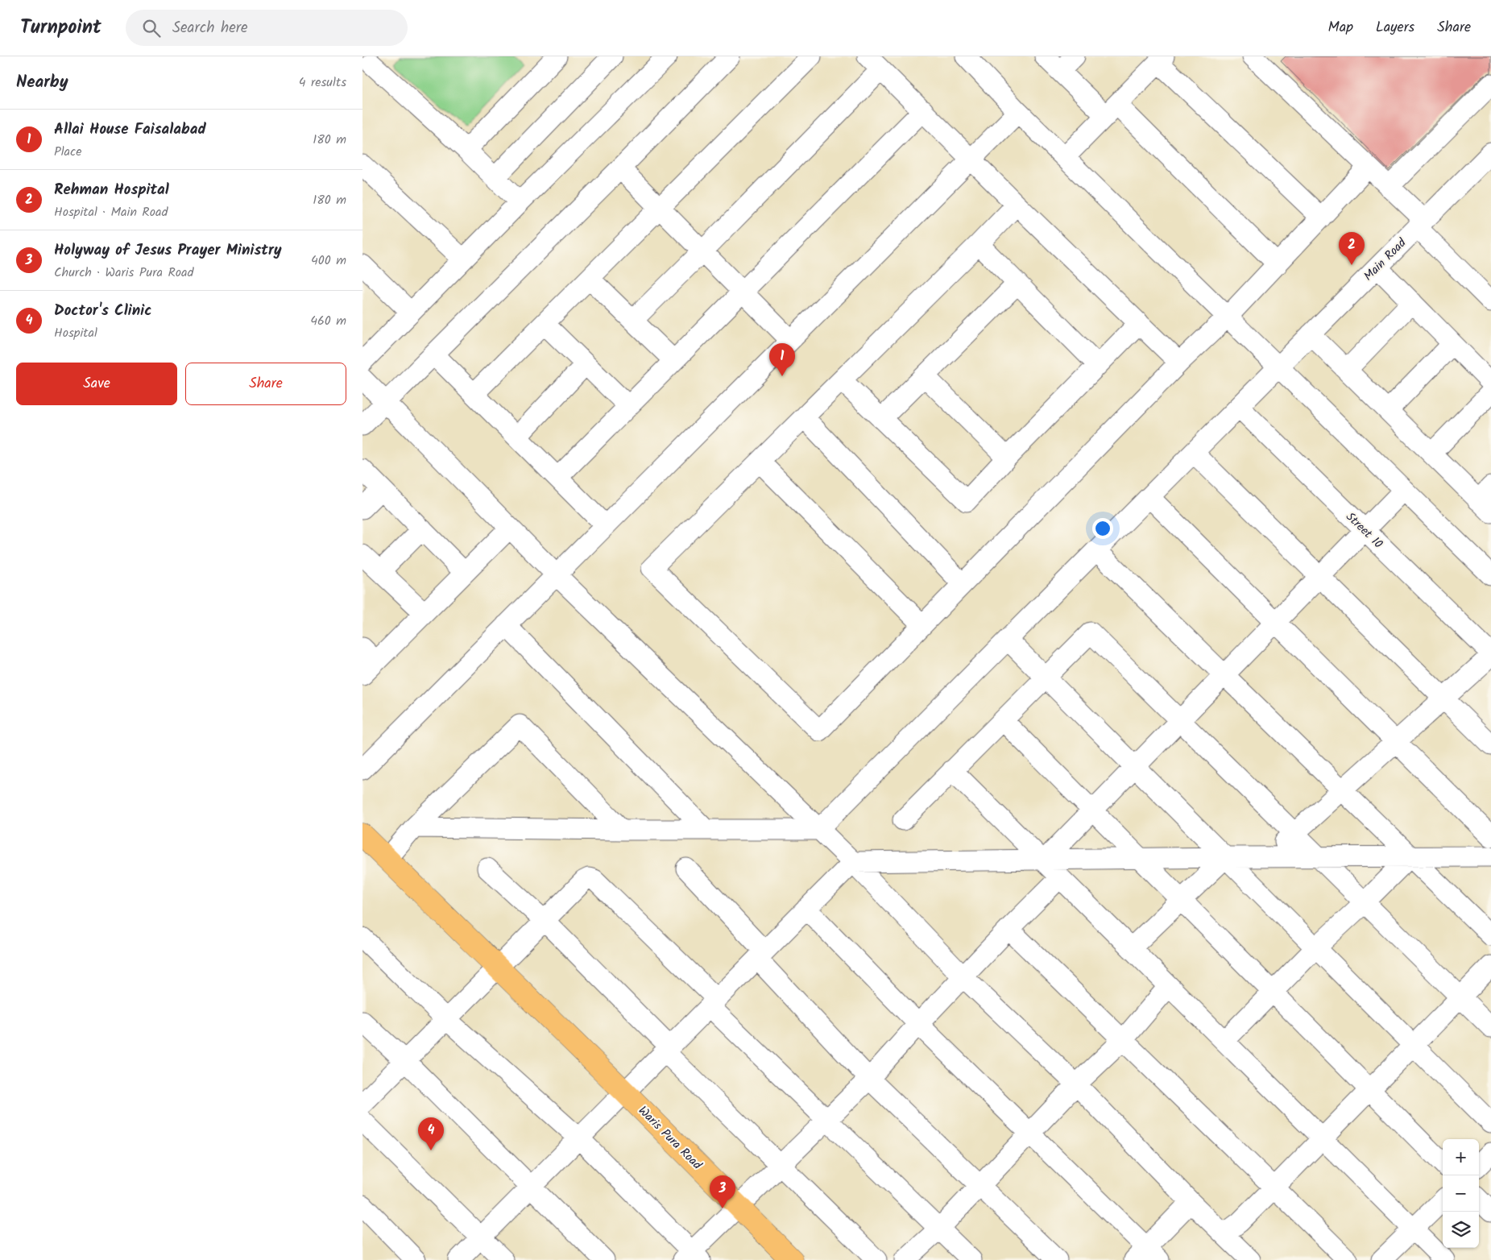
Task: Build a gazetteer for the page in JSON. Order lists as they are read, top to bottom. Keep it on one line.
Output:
{"streets":{"main road":["Waris Pura Road"],"street":["Main Road","Street 10"]},"crossings":[["Main Road","Street 10"]],"page":{"header":"Turnpoint","search":"Search here","nav":["Map","Layers","Share"],"heading":["Nearby","4 results"],"list":[{"mark":"1","name":"Allai House Faisalabad","note":"Place","value":"180 m"},{"mark":"2","name":"Rehman Hospital","note":"Hospital · Main Road","value":"180 m"},{"mark":"3","name":"Holyway of Jesus Prayer Ministry","note":"Church · Waris Pura Road","value":"400 m"},{"mark":"4","name":"Doctor's Clinic","note":"Hospital","value":"460 m"}],"pins":["2","1","4","3"],"buttons":["Save","Share"],"map_buttons":["+","−"]}}
